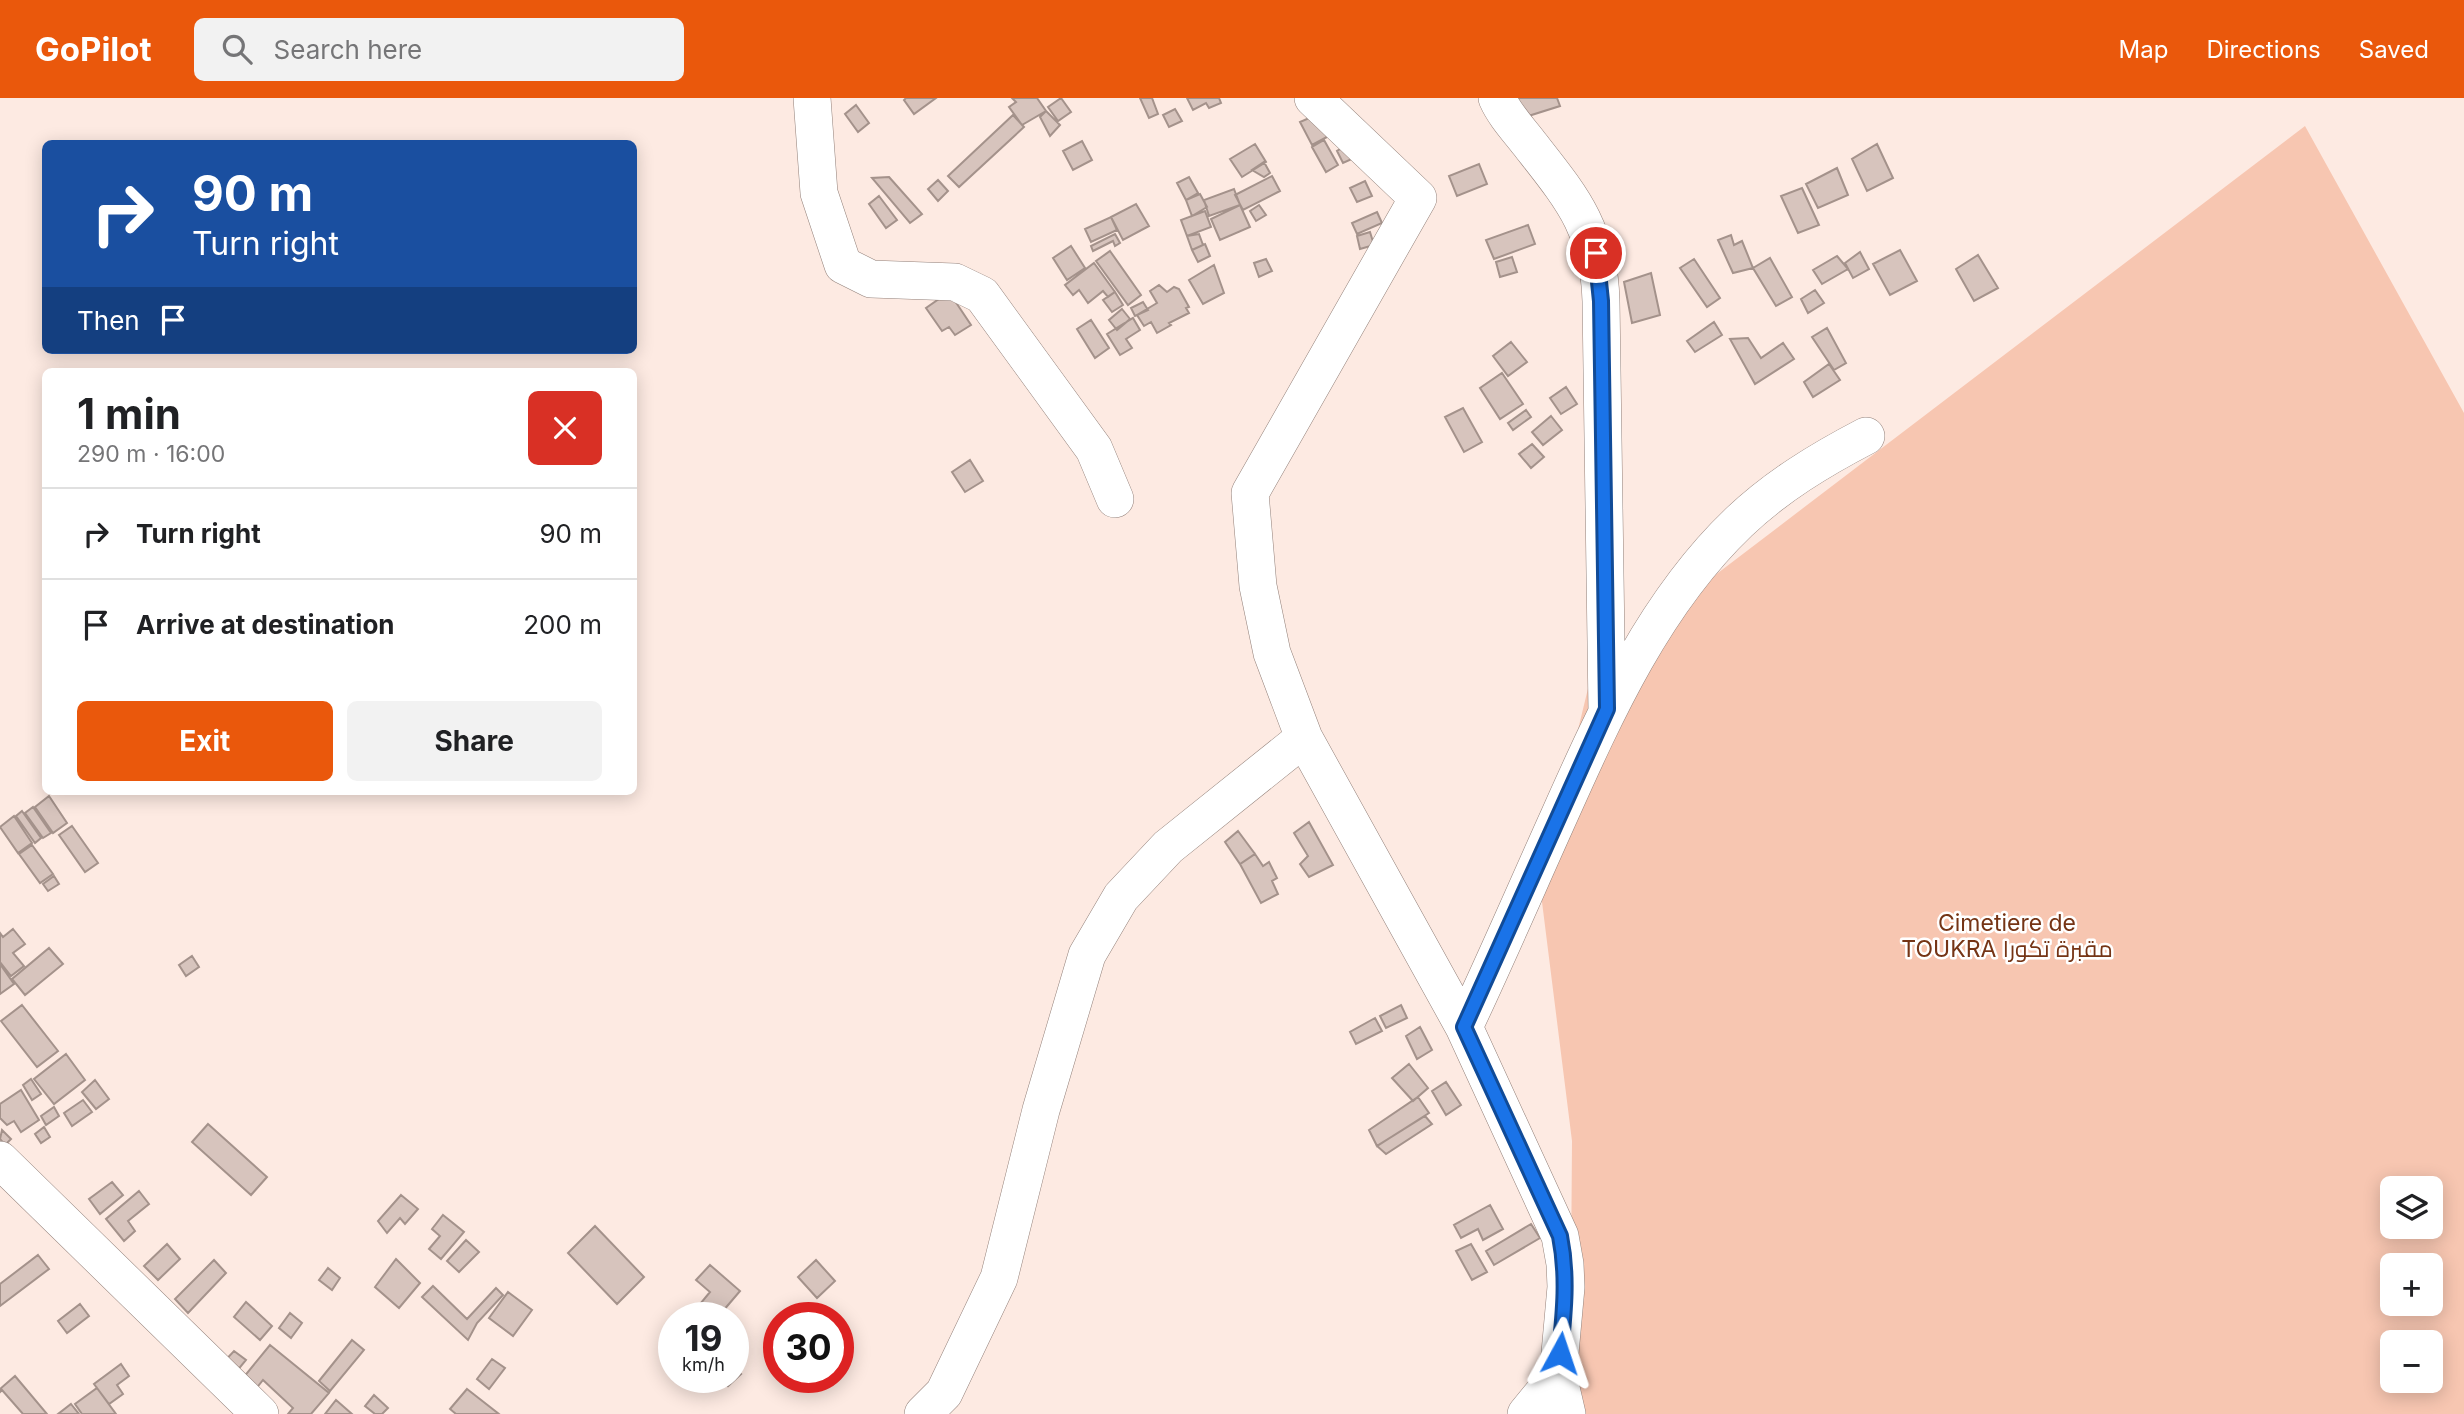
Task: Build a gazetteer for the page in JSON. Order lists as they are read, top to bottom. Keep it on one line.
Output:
{"parks":["Cimetiere de TOUKRA مقبرة تكورا"],"page":{"header":"GoPilot","search":"Search here","nav":["Map","Directions","Saved"],"turn":["90 m","Turn right"],"then":"Then","heading":["1 min","290 m · 16:00"],"list":[{"name":"Turn right","value":"90 m"},{"name":"Arrive at destination","value":"200 m"}],"buttons":["Exit","Share"],"map_buttons":["+","−"],"speed":"19 km/h","limit":"30"}}
